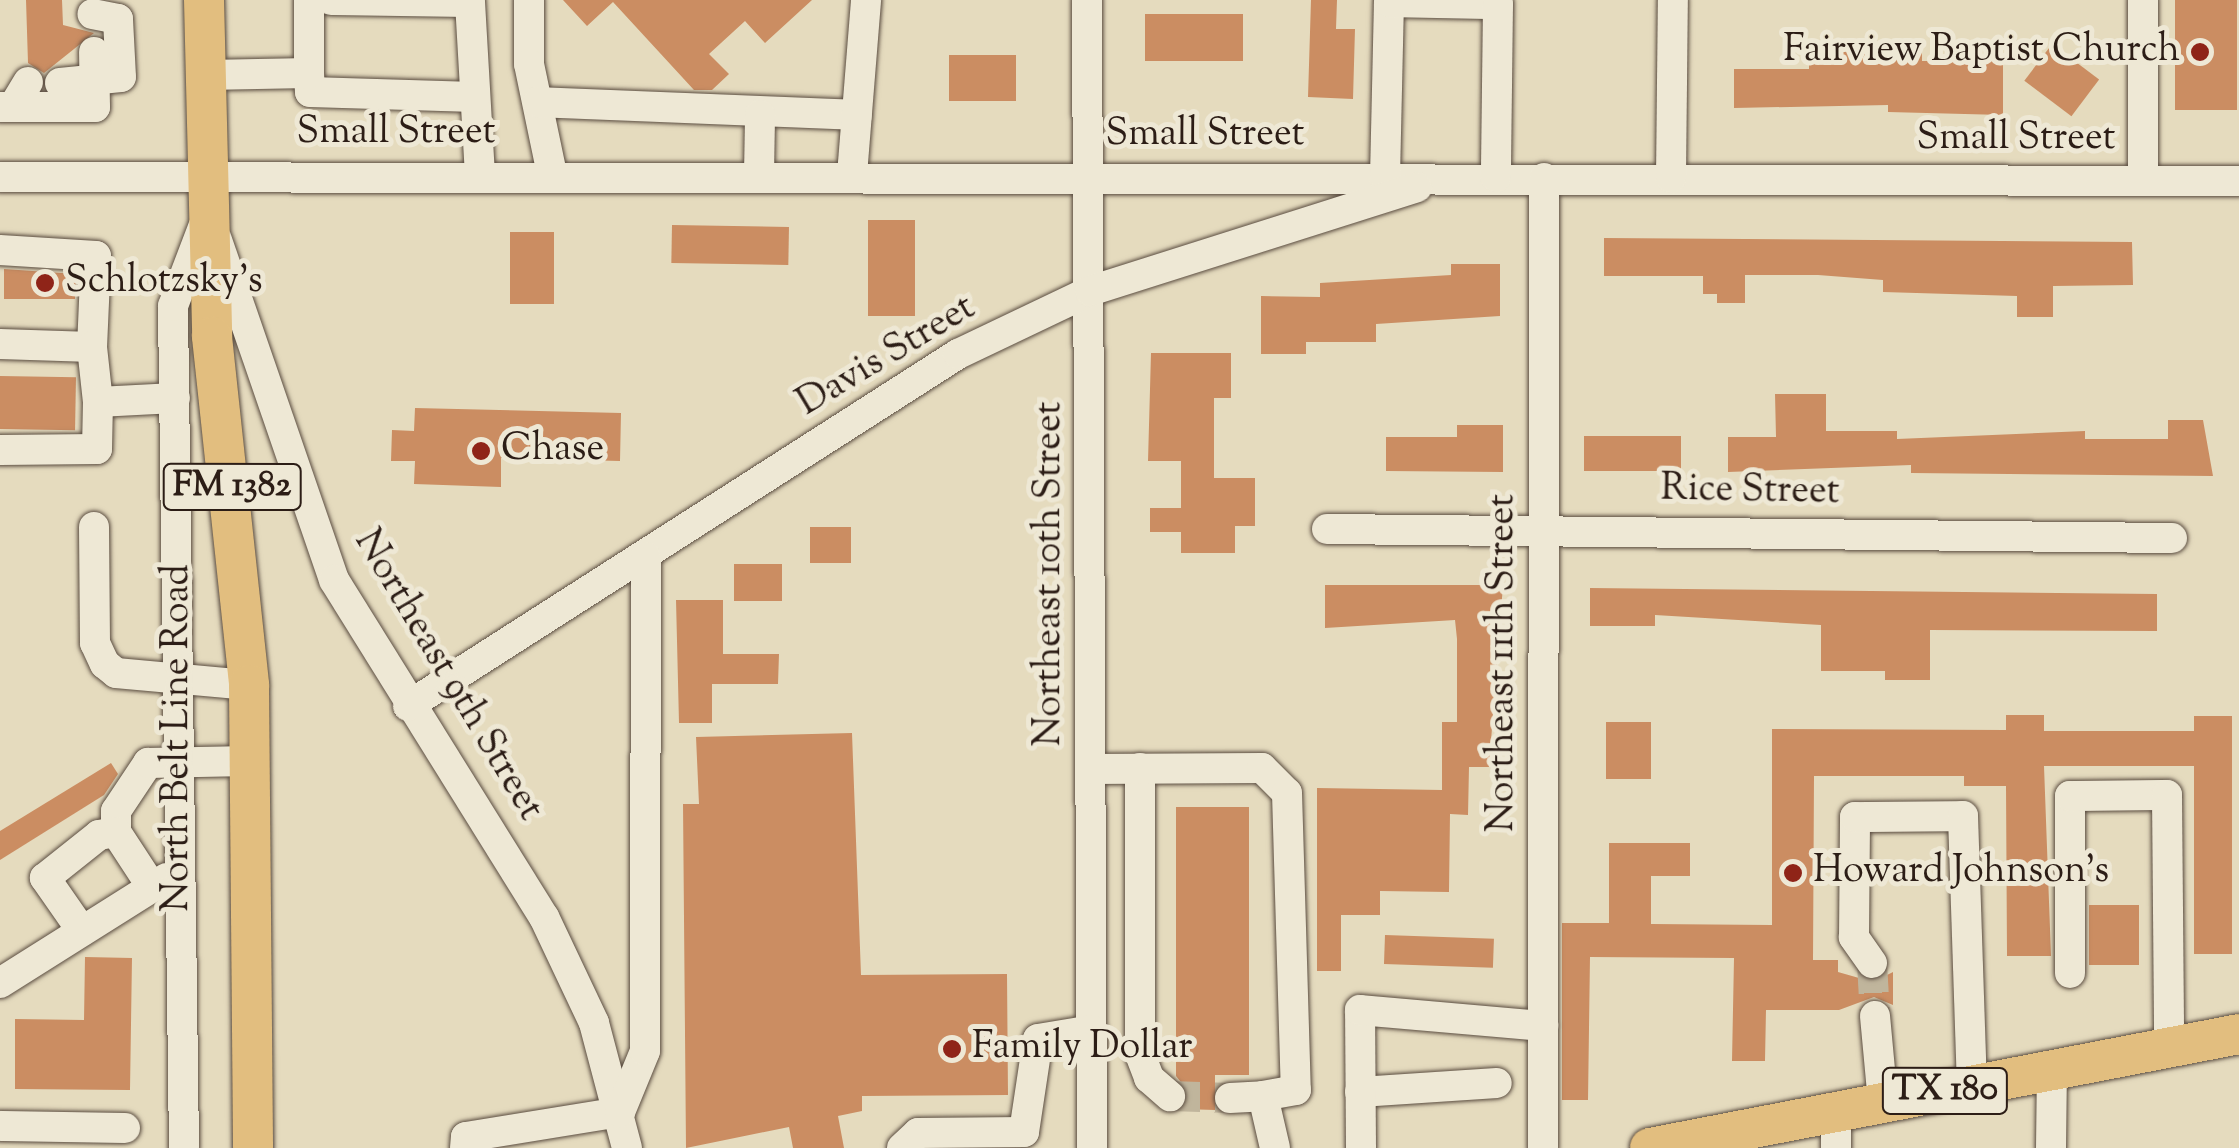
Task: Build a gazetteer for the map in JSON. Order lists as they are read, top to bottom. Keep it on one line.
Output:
{"streets":{"main road":["FM 1382","North Belt Line Road","TX 180"],"street":["Small Street","Davis Street","Rice Street","Northeast 10th Street","Northeast 11th Street","Northeast 9th Street"]},"crossings":[["Small Street","Davis Street"],["Small Street","Northeast 10th Street"],["Small Street","Northeast 11th Street"],["Small Street","North Belt Line Road"],["Davis Street","Northeast 10th Street"],["Davis Street","Northeast 9th Street"],["Rice Street","Northeast 11th Street"],["Northeast 9th Street","North Belt Line Road"]],"places":["Fairview Baptist Church","Schlotzsky's","Chase","Howard Johnson's","Family Dollar"]}
